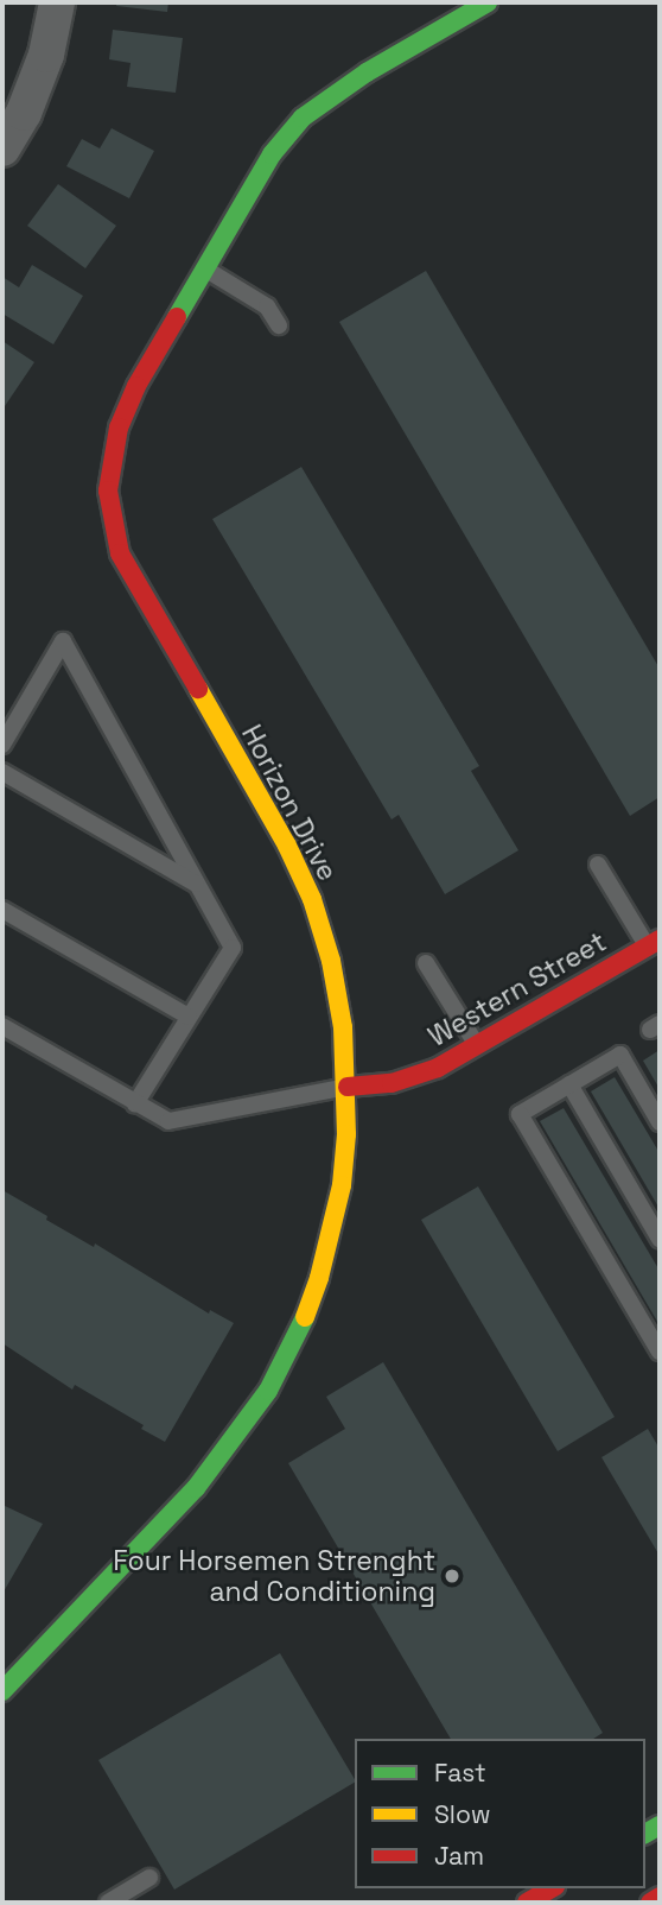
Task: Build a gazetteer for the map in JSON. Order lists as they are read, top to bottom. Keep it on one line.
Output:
{"streets":{"street":["Horizon Drive","Western Street"]},"crossings":[["Horizon Drive","Western Street"]],"places":["Four Horsemen Strenght and Conditioning"],"legend":["Fast","Slow","Jam"]}
